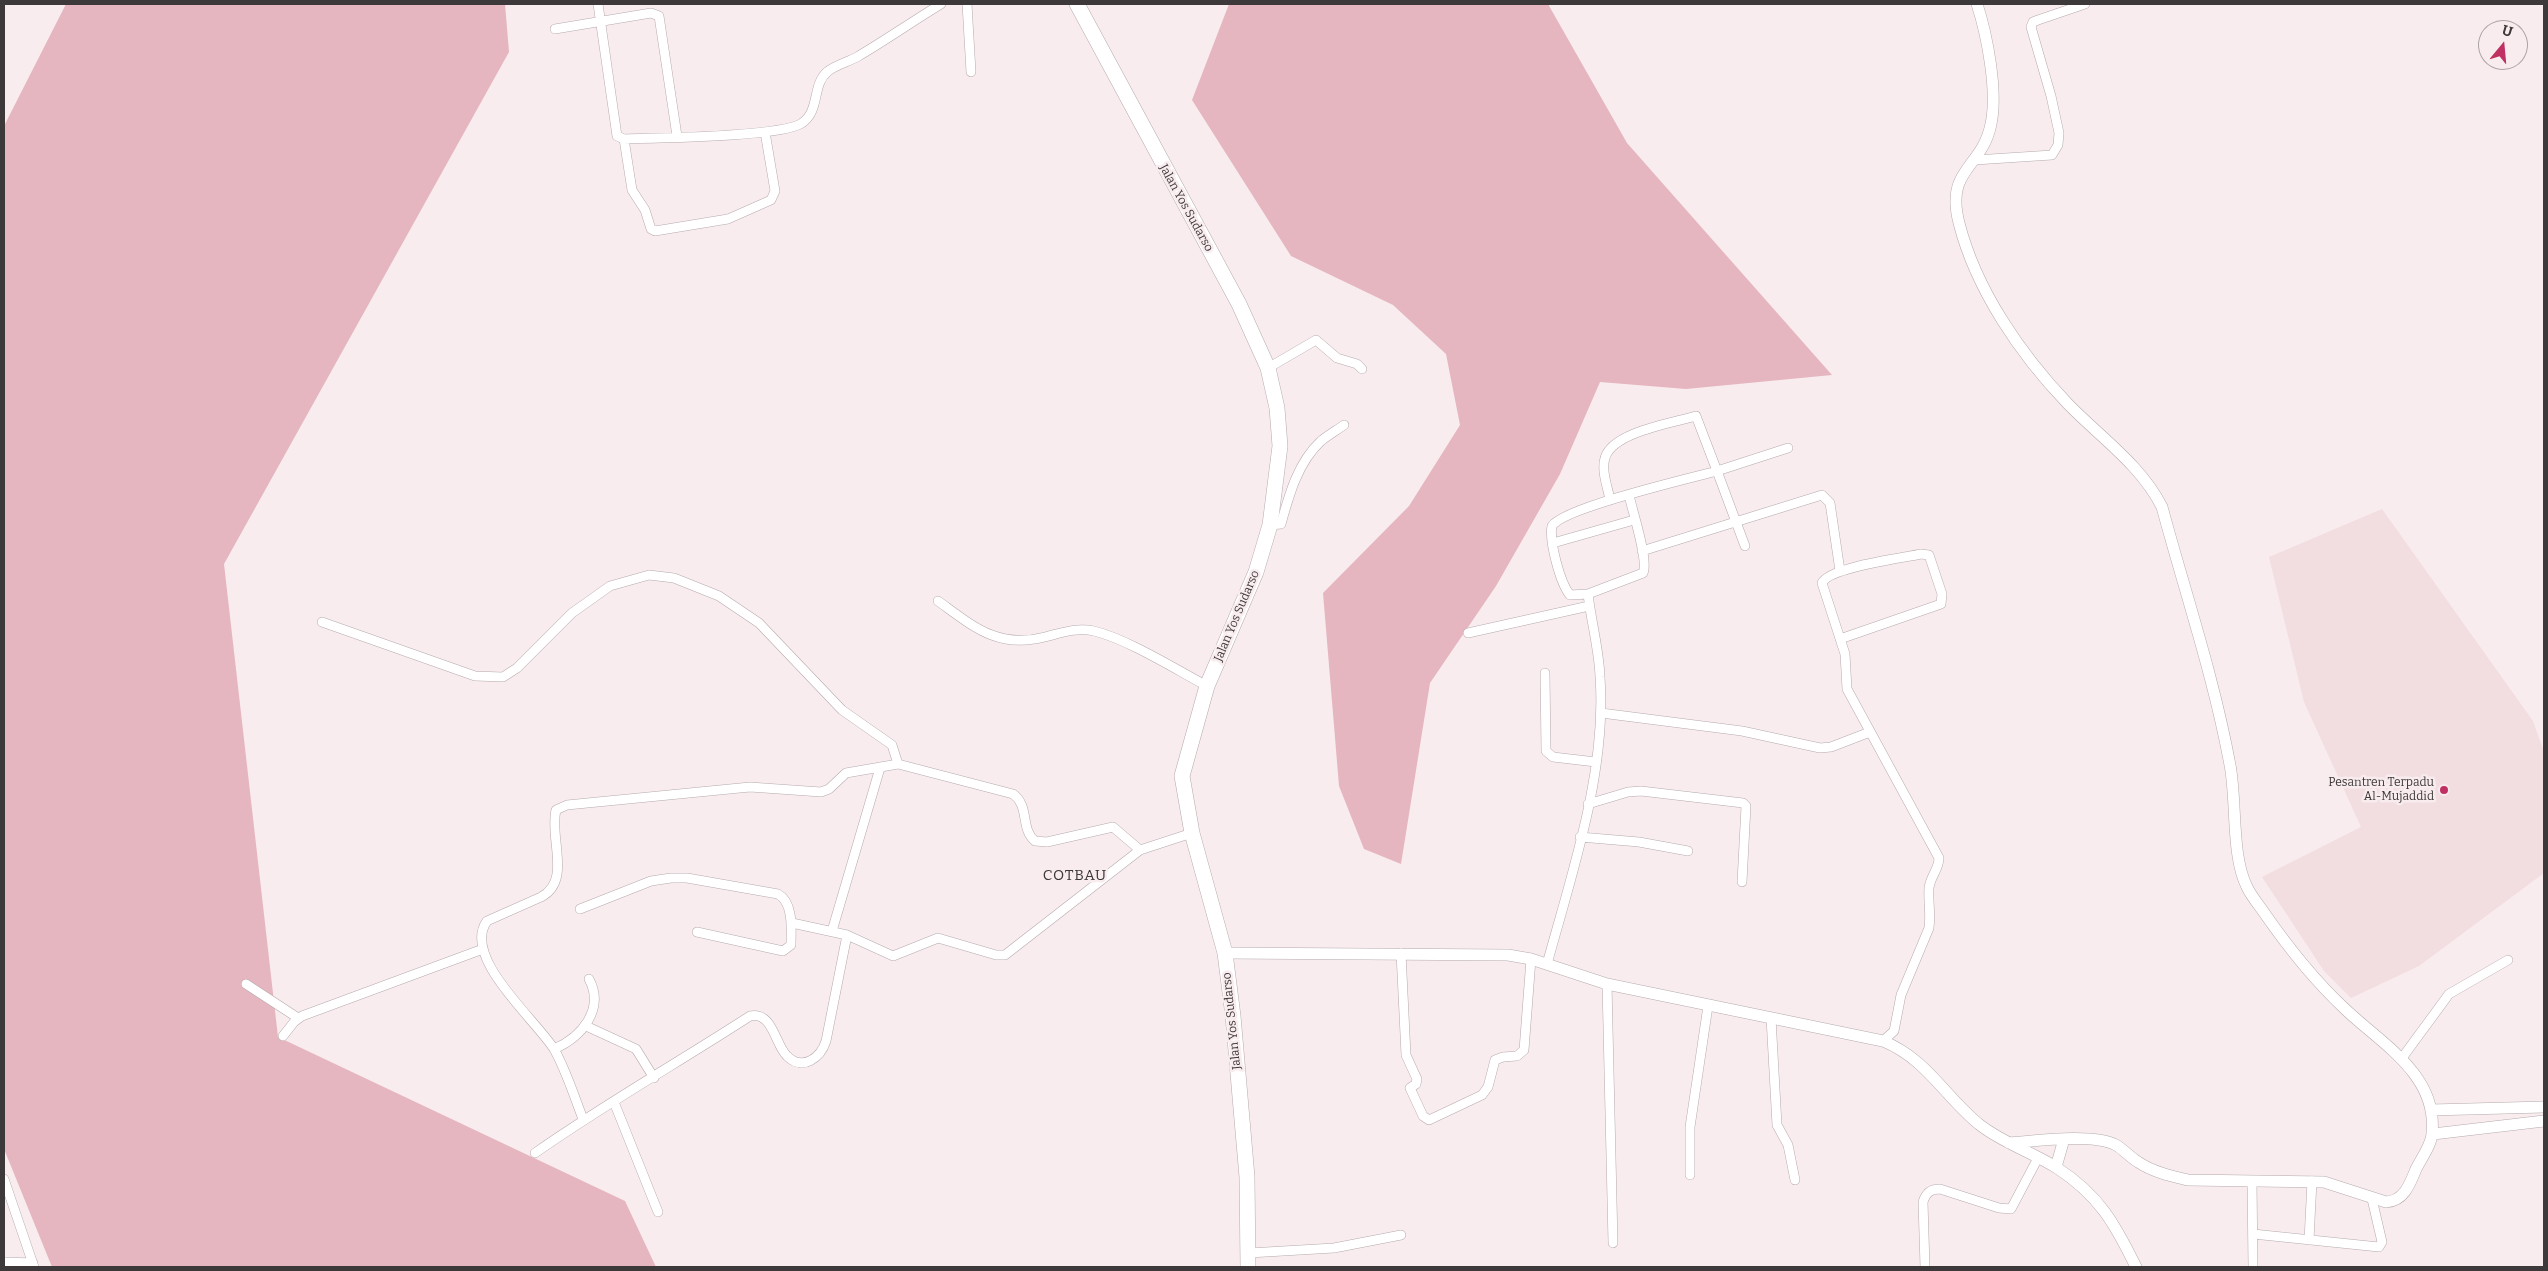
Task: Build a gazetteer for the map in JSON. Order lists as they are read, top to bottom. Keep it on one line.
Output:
{"streets":{"highway":["Jalan Yos Sudarso"]},"districts":["COTBAU"],"places":["Pesantren Terpadu Al-Mujaddid"],"north":"top"}
